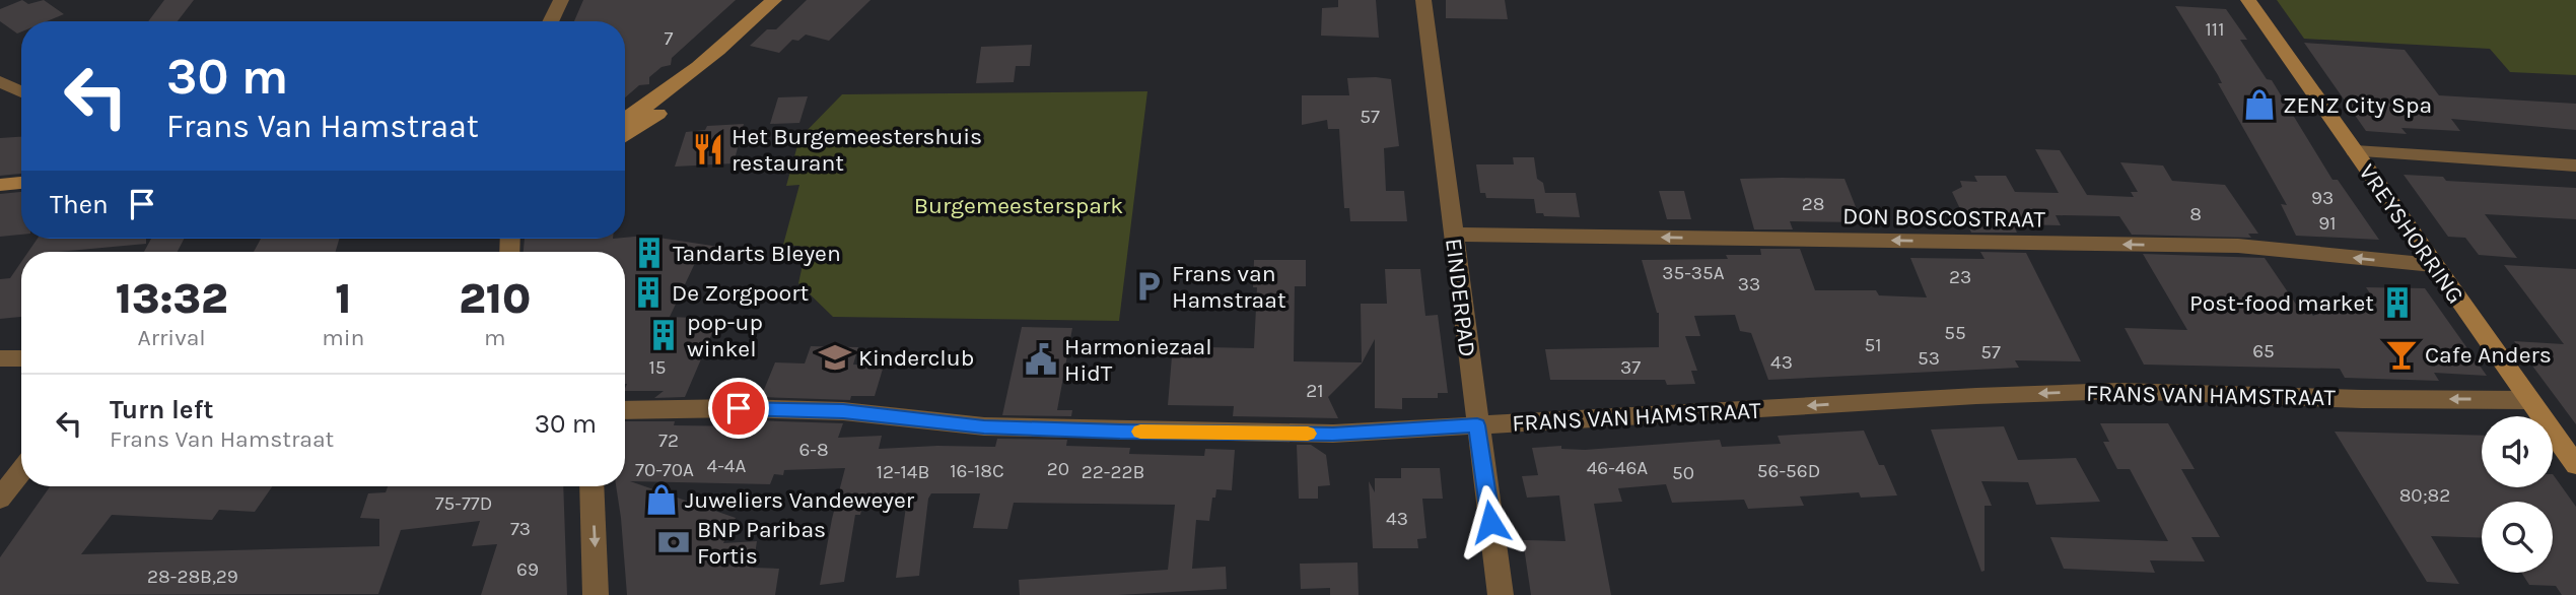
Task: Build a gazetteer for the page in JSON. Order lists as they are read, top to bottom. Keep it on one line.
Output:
{"streets":{"main road":["VREYSHORRING"],"street":["DON BOSCOSTRAAT","EINDERPAD","FRANS VAN HAMSTRAAT"]},"crossings":[["DON BOSCOSTRAAT","VREYSHORRING"],["DON BOSCOSTRAAT","EINDERPAD"],["VREYSHORRING","FRANS VAN HAMSTRAAT"],["EINDERPAD","FRANS VAN HAMSTRAAT"]],"one_way":["DON BOSCOSTRAAT","FRANS VAN HAMSTRAAT"],"parks":["Burgemeesterspark"],"places":{"shop":["ZENZ City Spa","Juweliers Vandeweyer"],"restaurant":["Het Burgemeestershuis restaurant"],"building":["Tandarts Bleyen","De Zorgpoort","Post-food market","pop-up winkel"],"parking":["Frans van Hamstraat"],"bar":["Cafe Anders"],"school or university":["Kinderclub"],"public building":["Harmoniezaal HidT"],"bank":["BNP Paribas Fortis"]},"house_numbers":["111","7","57","93","28","8","91","35-35A","23","33","55","51","65","57","53","43","15","37","21","72","6-8","4-4A","46-46A","20","70-70A","16-18C","56-56D","12-14B","22-22B","50","80;82","75-77D","43","73","69","28-28B,29"],"page":{"turn":["30 m","Frans Van Hamstraat"],"then":"Then","eta":["13:32","Arrival","1","min","210","m"],"list":[{"name":"Turn left","note":"Frans Van Hamstraat","value":"30 m"}]}}
